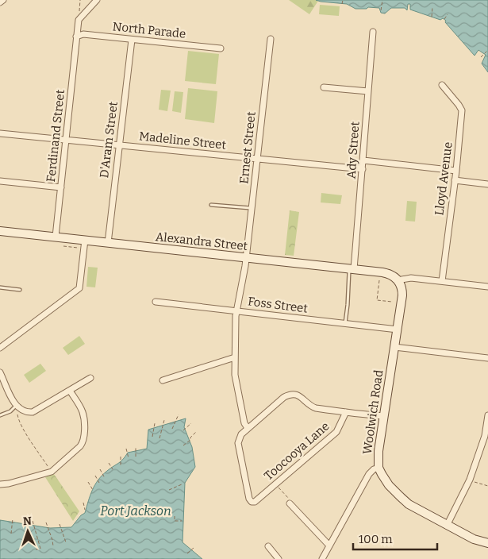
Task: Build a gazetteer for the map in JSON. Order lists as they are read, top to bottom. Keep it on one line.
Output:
{"streets":{"street":["North Parade","Ferdinand Street","D'Aram Street","Madeline Street","Ernest Street","Ady Street","Lloyd Avenue","Alexandra Street","Foss Street","Woolwich Road","Toocooya Lane"]},"crossings":[["North Parade","Ferdinand Street"],["North Parade","D'Aram Street"],["Ferdinand Street","Madeline Street"],["Ferdinand Street","Alexandra Street"],["D'Aram Street","Madeline Street"],["D'Aram Street","Alexandra Street"],["Madeline Street","Ernest Street"],["Madeline Street","Ady Street"],["Ernest Street","Alexandra Street"],["Ernest Street","Foss Street"],["Ernest Street","Toocooya Lane"],["Ady Street","Alexandra Street"],["Lloyd Avenue","Alexandra Street"],["Alexandra Street","Woolwich Road"],["Foss Street","Woolwich Road"]],"water":["Port Jackson"],"scale_bar":"100 m","north":"top"}
